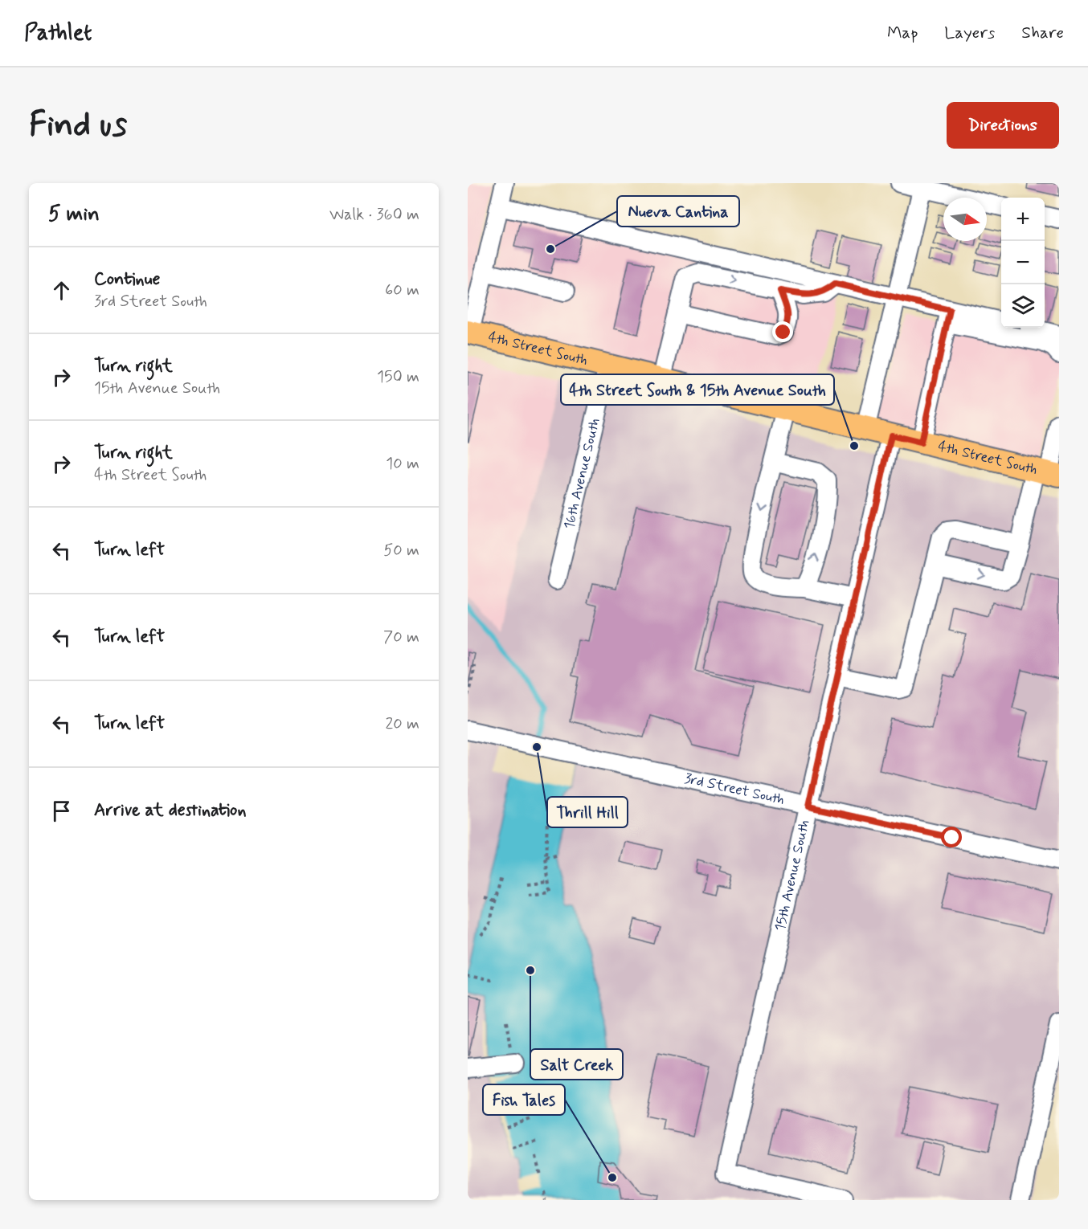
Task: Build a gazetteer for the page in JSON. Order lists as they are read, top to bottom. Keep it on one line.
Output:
{"streets":{"main road":["4th Street South"],"street":["16th Avenue South","3rd Street South","15th Avenue South"]},"crossings":[["4th Street South","16th Avenue South"],["4th Street South","15th Avenue South"],["3rd Street South","15th Avenue South"]],"places":["Nueva Cantina","4th Street South & 15th Avenue South","Thrill Hill","Salt Creek","Fish Tales"],"north":"right","page":{"header":"Pathlet","nav":["Map","Layers","Share"],"buttons":"Directions","title":"Find us","heading":["5 min","Walk · 360 m"],"map_buttons":["+","−"],"list":[["Continue","3rd Street South","60 m"],["Turn right","15th Avenue South","150 m"],["Turn right","4th Street South","10 m"],["Turn left","50 m"],["Turn left","70 m"],["Turn left","20 m"],"Arrive at destination"]}}
